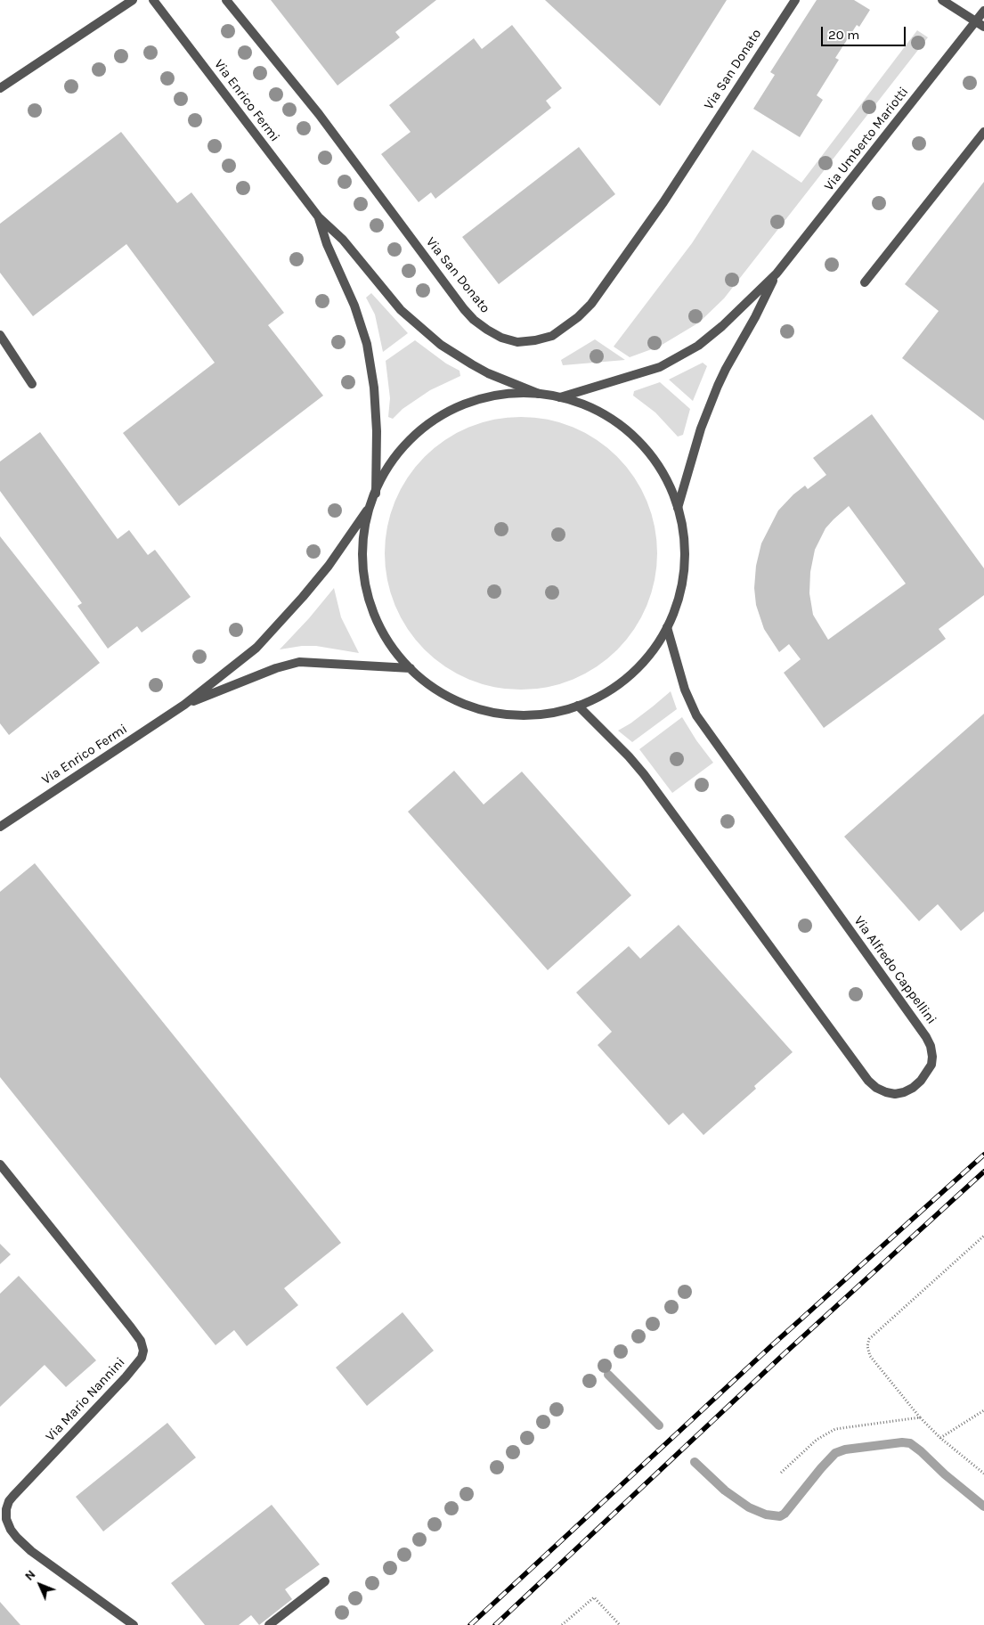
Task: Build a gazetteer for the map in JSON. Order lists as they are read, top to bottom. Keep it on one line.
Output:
{"streets":{"street":["Via San Donato","Via Enrico Fermi","Via Umberto Mariotti","Via Alfredo Cappellini","Via Mario Nannini"]},"scale_bar":"20 m","north":"top left"}
